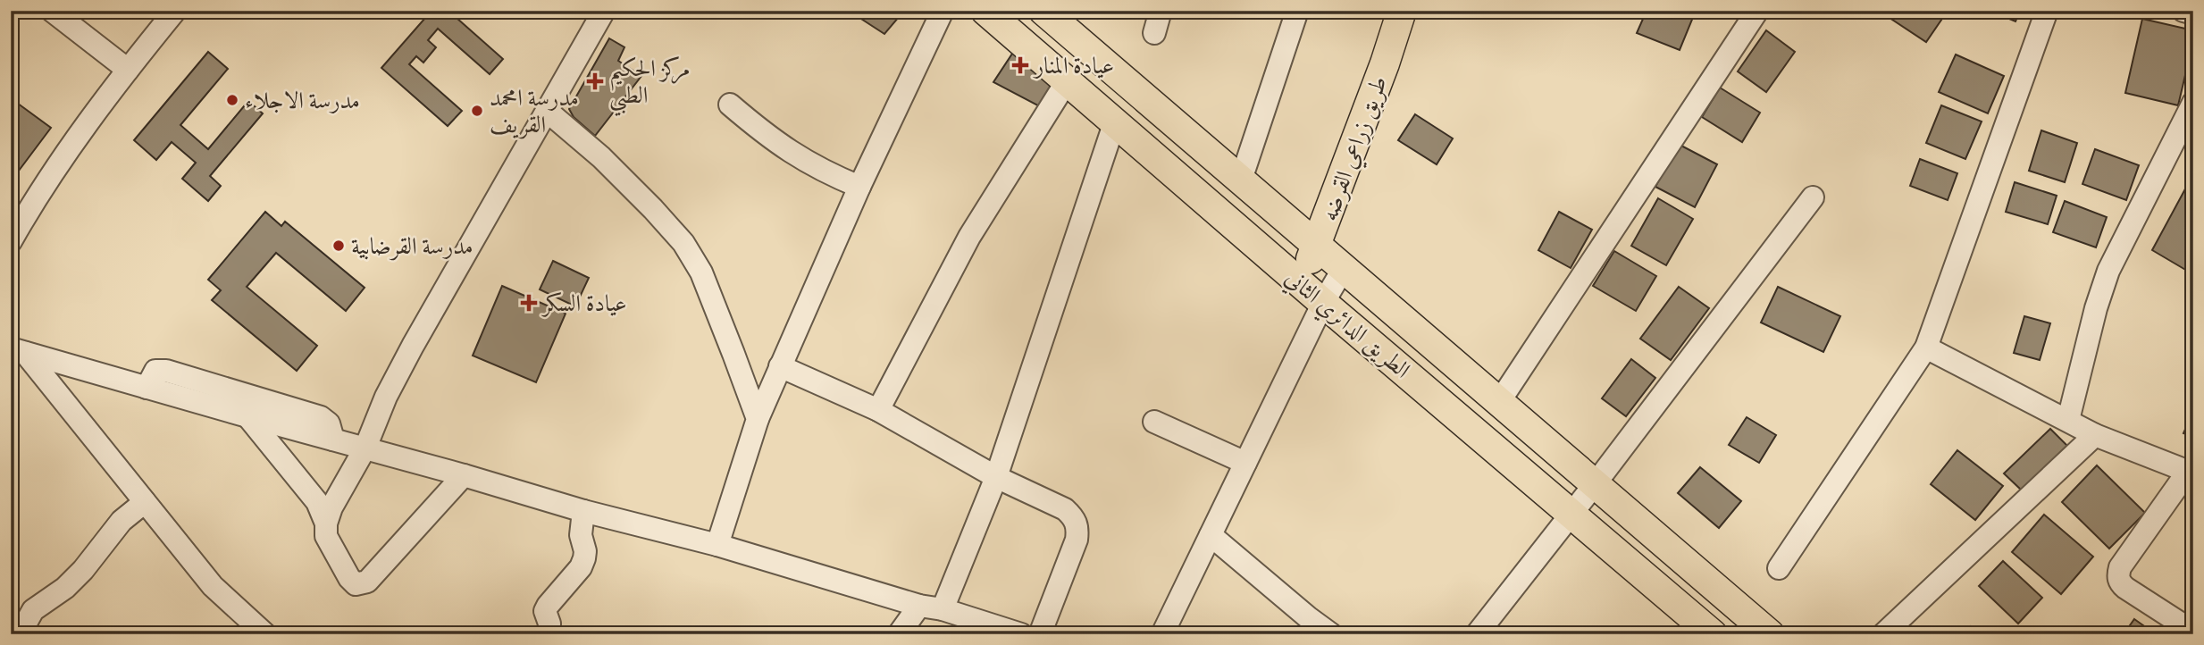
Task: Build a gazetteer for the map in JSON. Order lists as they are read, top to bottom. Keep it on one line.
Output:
{"streets":{"main road":["طريق زراعي القرضه","الطريق الدائري الثاني"]},"crossings":[["طريق زراعي القرضه","الطريق الدائري الثاني"]],"places":{"health":["عيادة المنار","مركز الحكيم الطبي","عيادة السكر"],"other":["مدرسة الاجلاء","مدرسة امحمد القريف","مدرسة القرضابية"]}}
